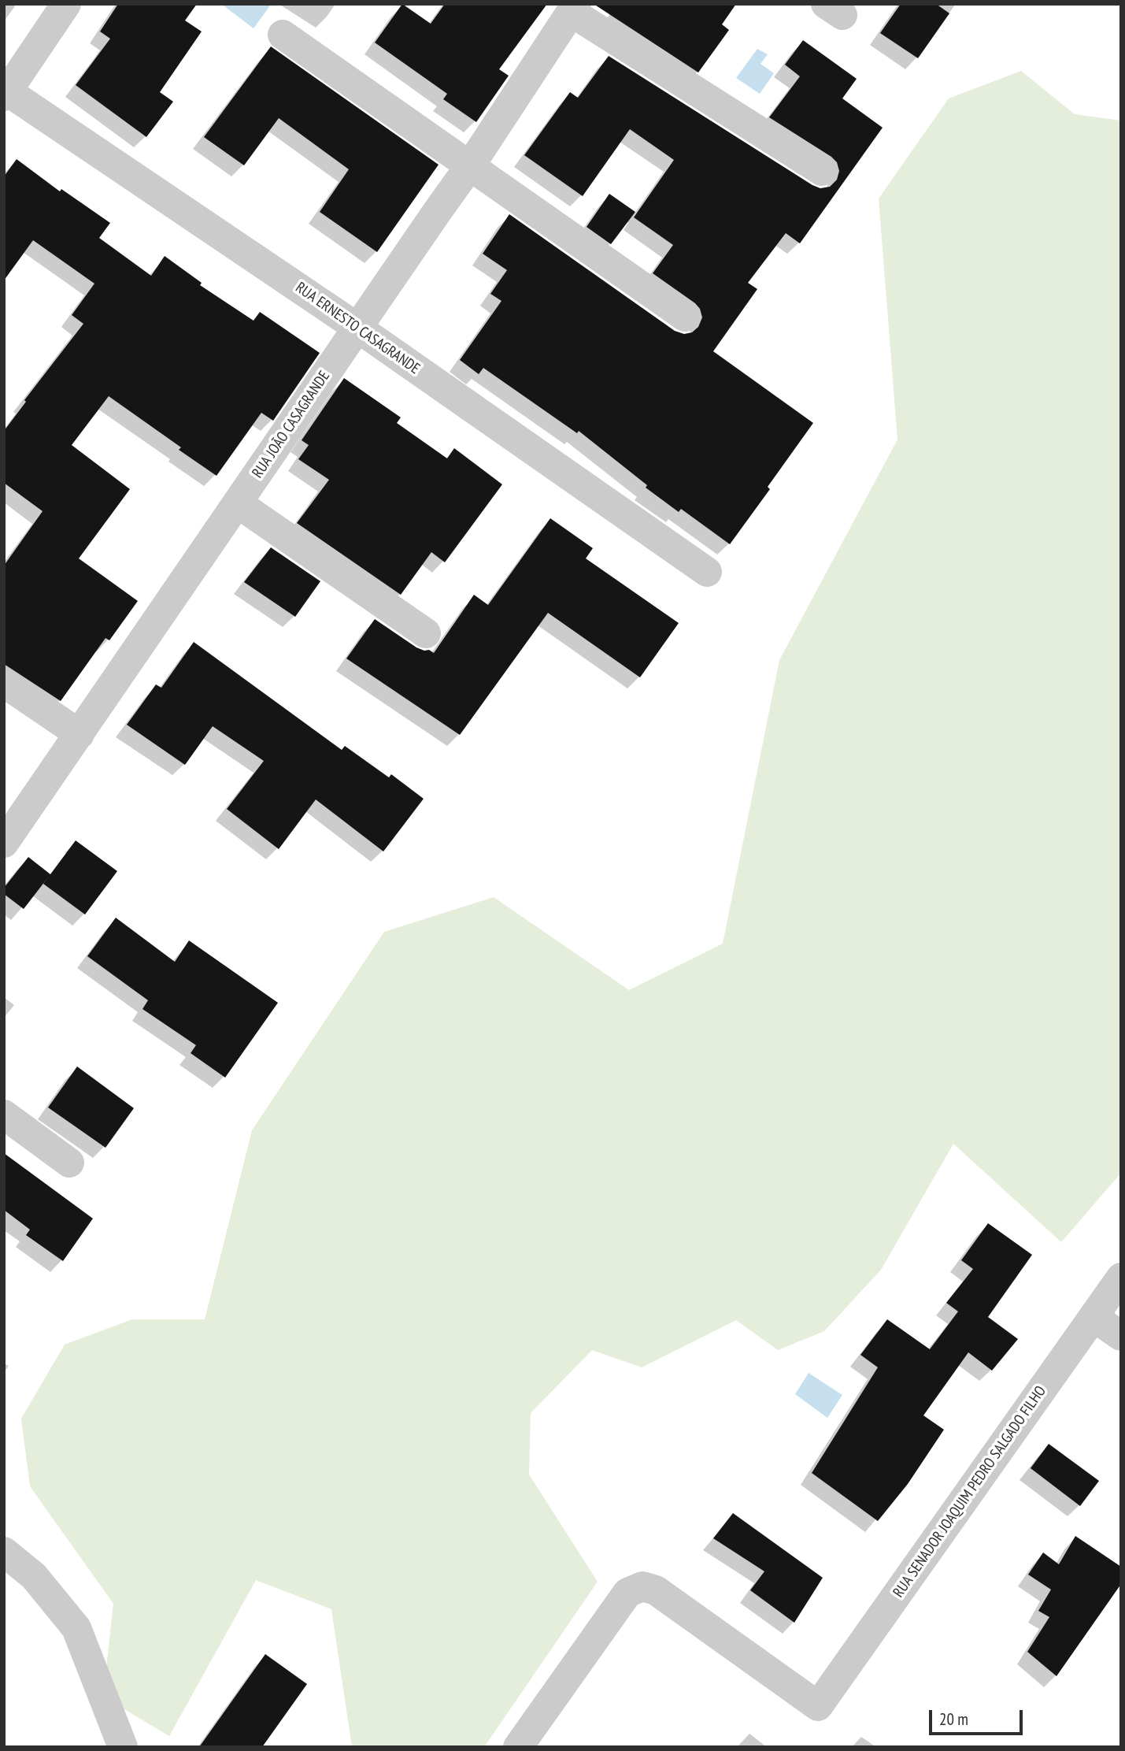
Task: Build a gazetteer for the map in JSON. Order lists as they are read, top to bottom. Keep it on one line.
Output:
{"streets":{"street":["RUA ERNESTO CASAGRANDE","RUA JOÃO CASAGRANDE","RUA SENADOR JOAQUIM PEDRO SALGADO FILHO"]},"crossings":[["RUA ERNESTO CASAGRANDE","RUA JOÃO CASAGRANDE"]],"scale_bar":"20 m"}
